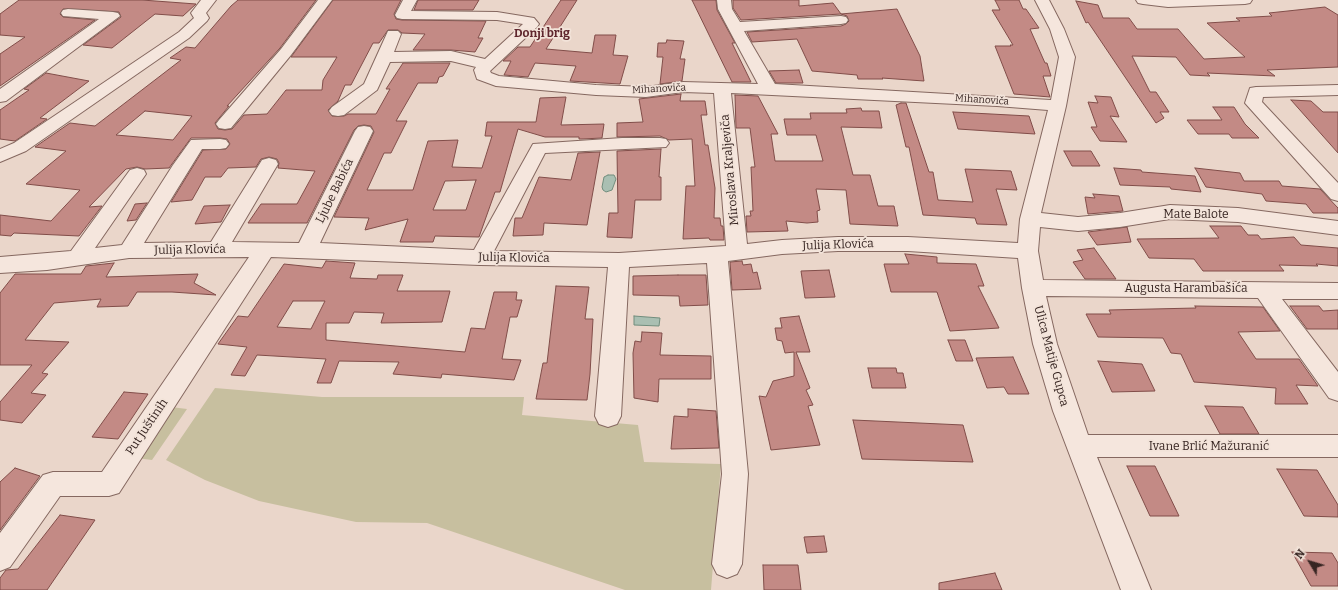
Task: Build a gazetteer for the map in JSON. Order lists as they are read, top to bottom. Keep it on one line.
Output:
{"streets":{"street":["Mihanoviča","Miroslava Kraljeviča","Ljube Babića","Mate Balote","Julija Klovića","Augusta Harambašića","Ulica Matije Gupca","Put Juštinih","Ivane Brlić Mažuranić"]},"crossings":[["Mihanoviča","Miroslava Kraljeviča"],["Mihanoviča","Ulica Matije Gupca"],["Miroslava Kraljeviča","Julija Klovića"],["Ljube Babića","Julija Klovića"],["Mate Balote","Ulica Matije Gupca"],["Julija Klovića","Ulica Matije Gupca"],["Julija Klovića","Put Juštinih"],["Augusta Harambašića","Ulica Matije Gupca"],["Ulica Matije Gupca","Ivane Brlić Mažuranić"]],"districts":["Donji brig"],"north":"top left"}
